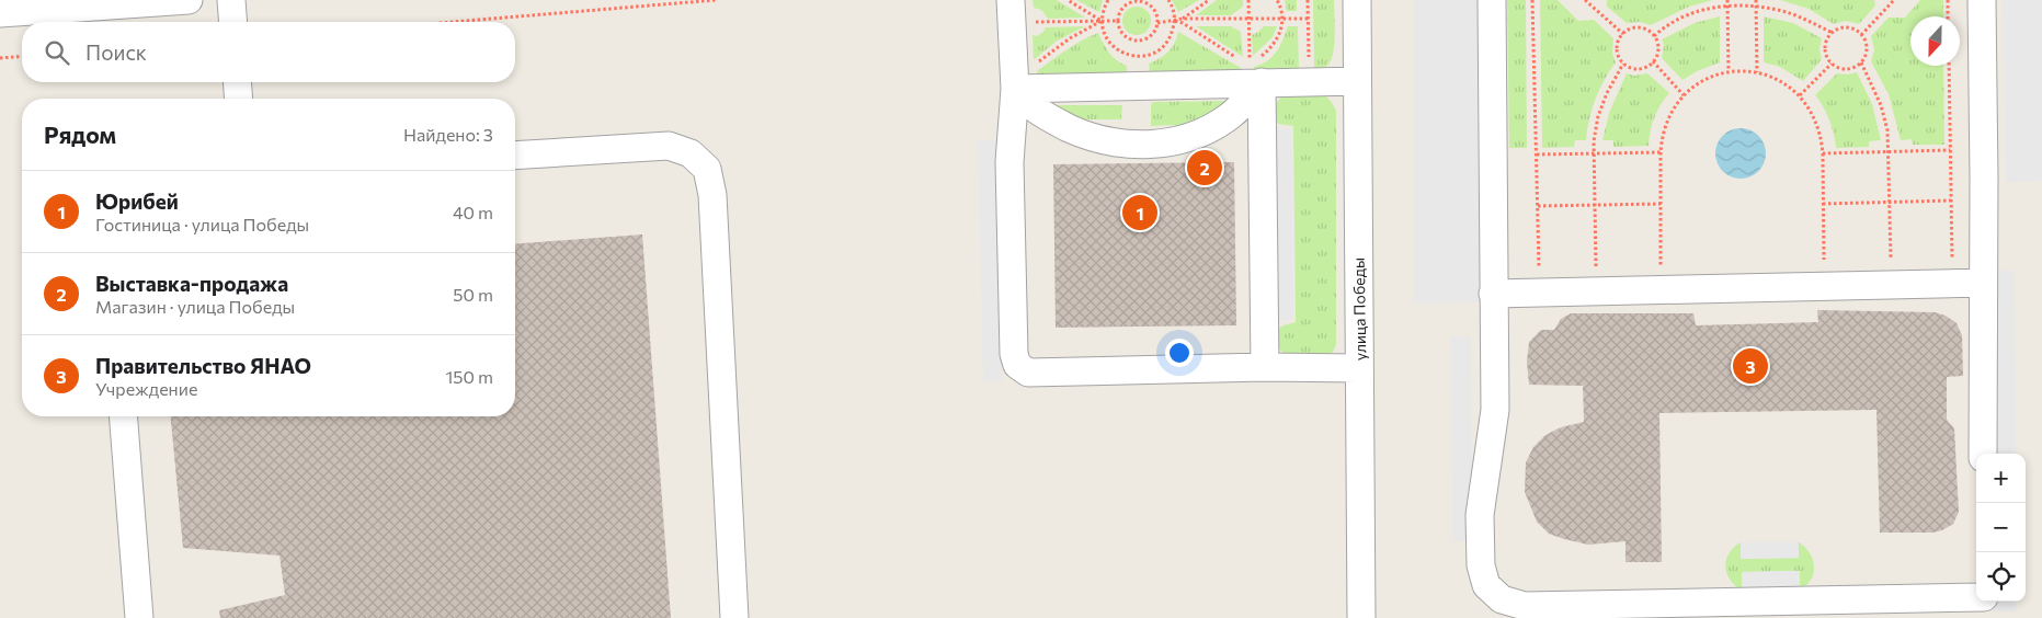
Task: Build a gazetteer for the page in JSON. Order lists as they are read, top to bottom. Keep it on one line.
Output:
{"streets":{"street":["улица Победы"]},"north":"bottom","page":{"search":"Поиск","heading":["Рядом","Найдено: 3"],"pins":["2","1","3"],"list":[{"mark":"1","name":"Юрибей","note":"Гостиница · улица Победы","value":"40 m"},{"mark":"2","name":"Выставка-продажа","note":"Магазин · улица Победы","value":"50 m"},{"mark":"3","name":"Правительство ЯНАО","note":"Учреждение","value":"150 m"}],"map_buttons":["+","−"]}}
